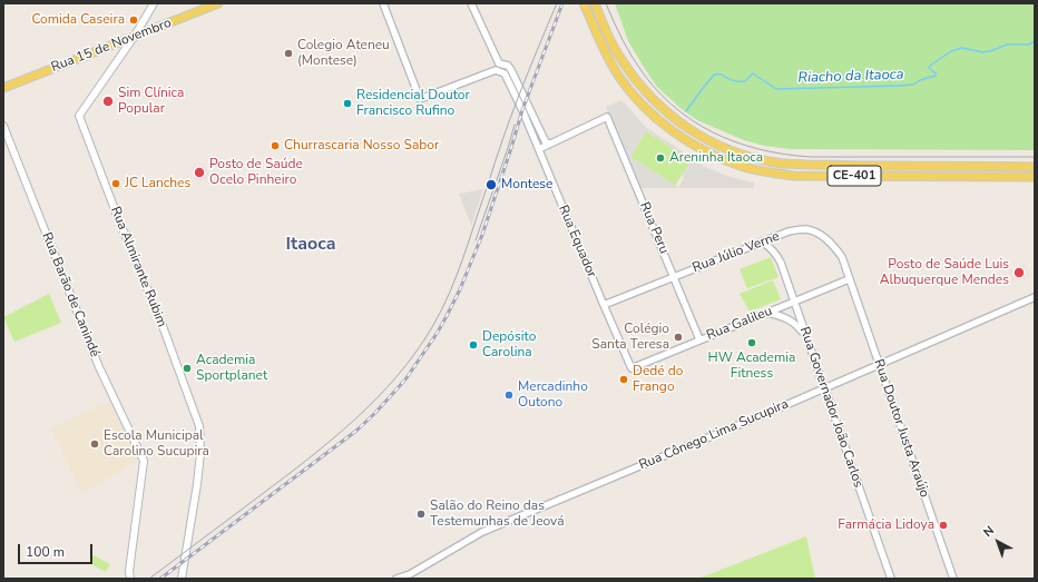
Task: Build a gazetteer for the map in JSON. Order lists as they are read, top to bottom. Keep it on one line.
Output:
{"streets":{"main road":["Rua 15 de Novembro","CE-401","Rua Almirante Rubim","Rua Barão de Canindé"],"street":["Rua Peru","Rua Equador","Rua Júlio Verne","Rua Galileu","Rua Governador João Carlos","Rua Doutor Justa Araújo","Rua Cônego Lima Sucupira"]},"crossings":[["Rua 15 de Novembro","Rua Almirante Rubim"],["Rua Peru","Rua Júlio Verne"],["Rua Peru","Rua Galileu"],["Rua Equador","Rua Júlio Verne"],["Rua Equador","Rua Galileu"],["Rua Júlio Verne","Rua Galileu"],["Rua Júlio Verne","Rua Governador João Carlos"],["Rua Júlio Verne","Rua Doutor Justa Araújo"],["Rua Galileu","Rua Governador João Carlos"],["Rua Galileu","Rua Doutor Justa Araújo"],["Rua Governador João Carlos","Rua Cônego Lima Sucupira"],["Rua Doutor Justa Araújo","Rua Cônego Lima Sucupira"]],"districts":["Itaoca"],"water":["Riacho da Itaoca"],"places":["Comida Caseira","Colegio Ateneu (Montese)","Sim Clínica Popular","Residencial Doutor Francisco Rufino","Churrascaria Nosso Sabor","Areninha Itaoca","Posto de Saúde Ocelo Pinheiro","JC Lanches","Montese","Posto de Saúde Luis Albuquerque Mendes","Colégio Santa Teresa","HW Academia Fitness","Depósito Carolina","Academia Sportplanet","Dedé do Frango","Mercadinho Outono","Escola Municipal Carolino Sucupira","Salão do Reino das Testemunhas de Jeová","Farmácia Lidoya"],"scale_bar":"100 m","north":"top left"}
